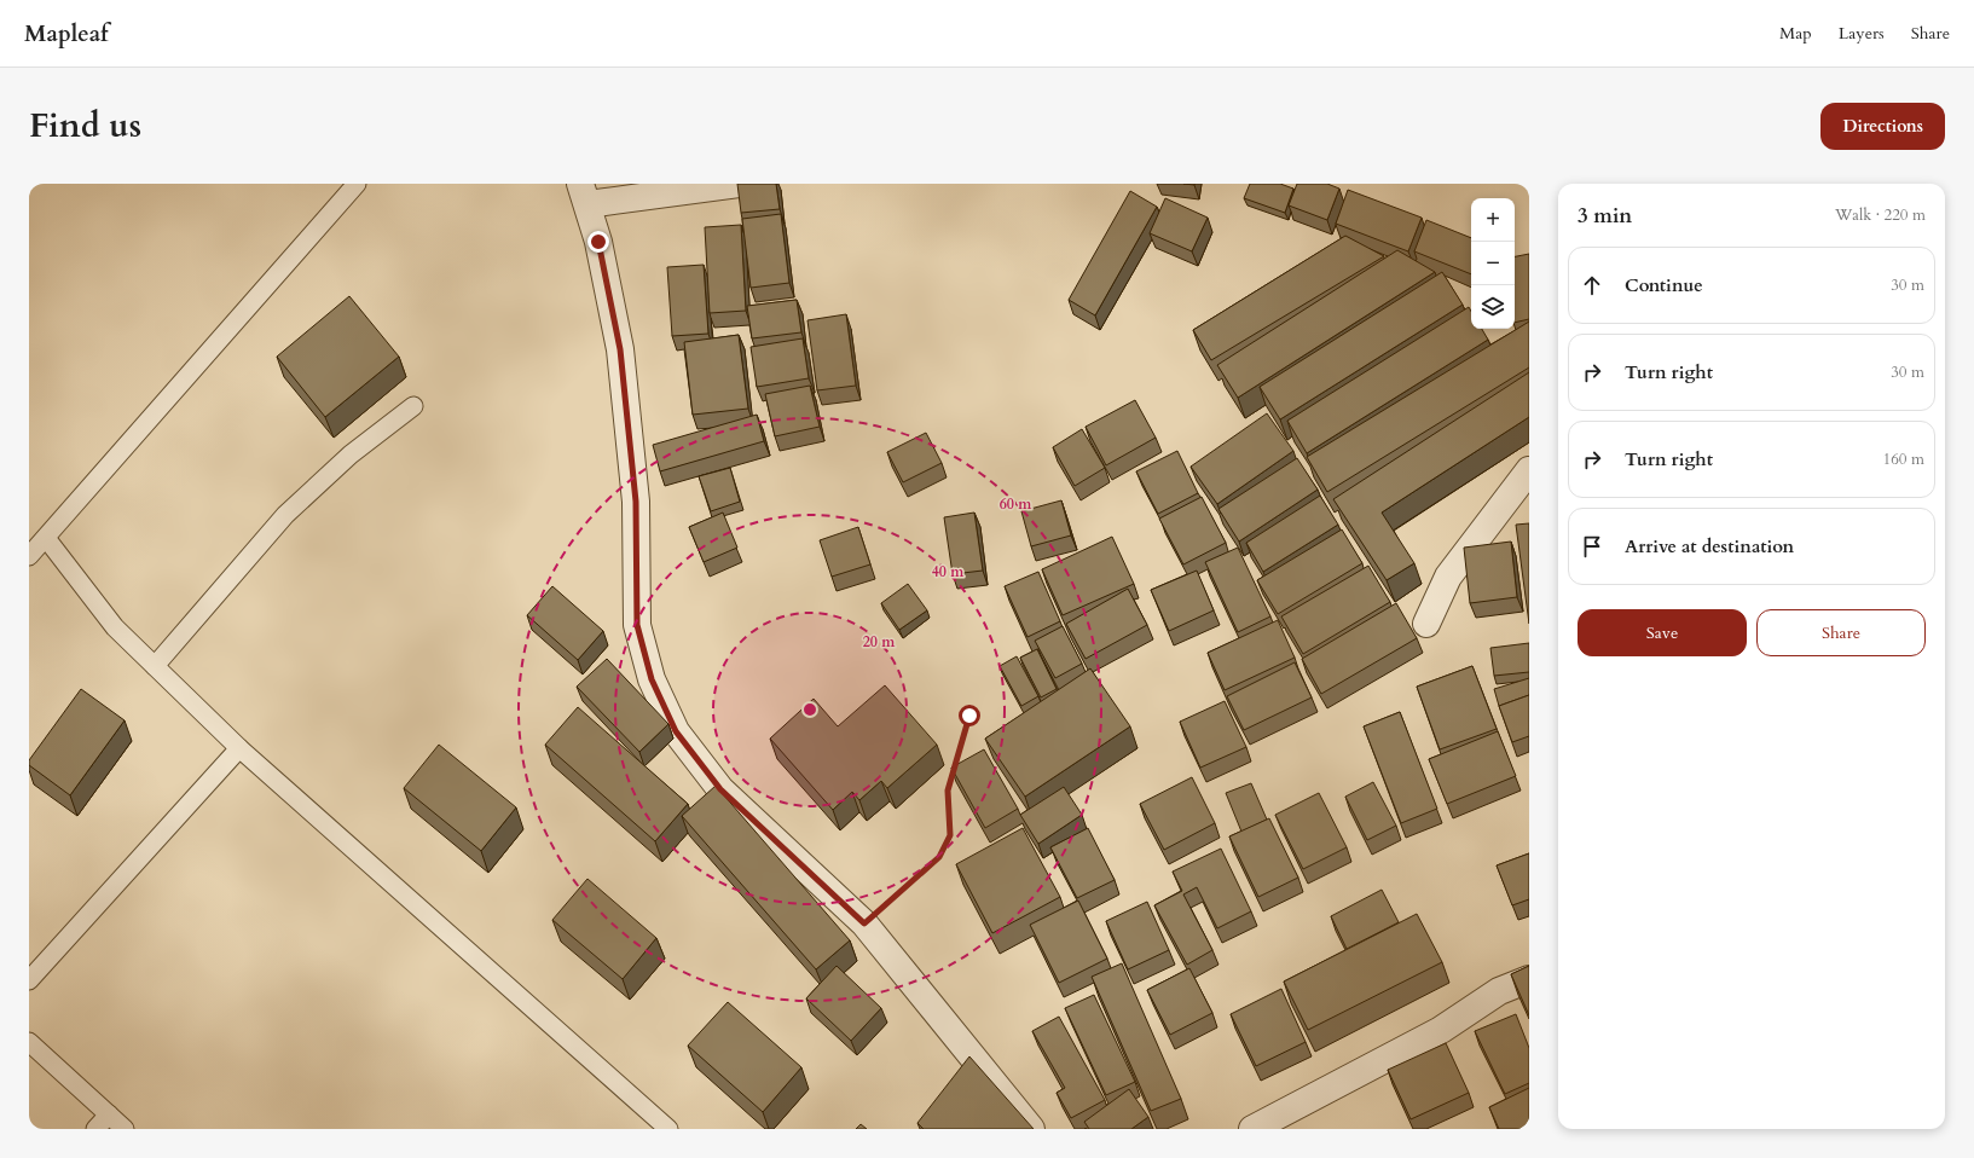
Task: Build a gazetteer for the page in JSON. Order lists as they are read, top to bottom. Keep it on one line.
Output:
{"page":{"header":"Mapleaf","nav":["Map","Layers","Share"],"title":"Find us","buttons":["Directions",["Save","Share"]],"heading":["3 min","Walk · 220 m"],"map_buttons":["+","−"],"list":[["Continue","30 m"],["Turn right","30 m"],["Turn right","160 m"],"Arrive at destination"]},"rings":["60 m","40 m","20 m"]}
